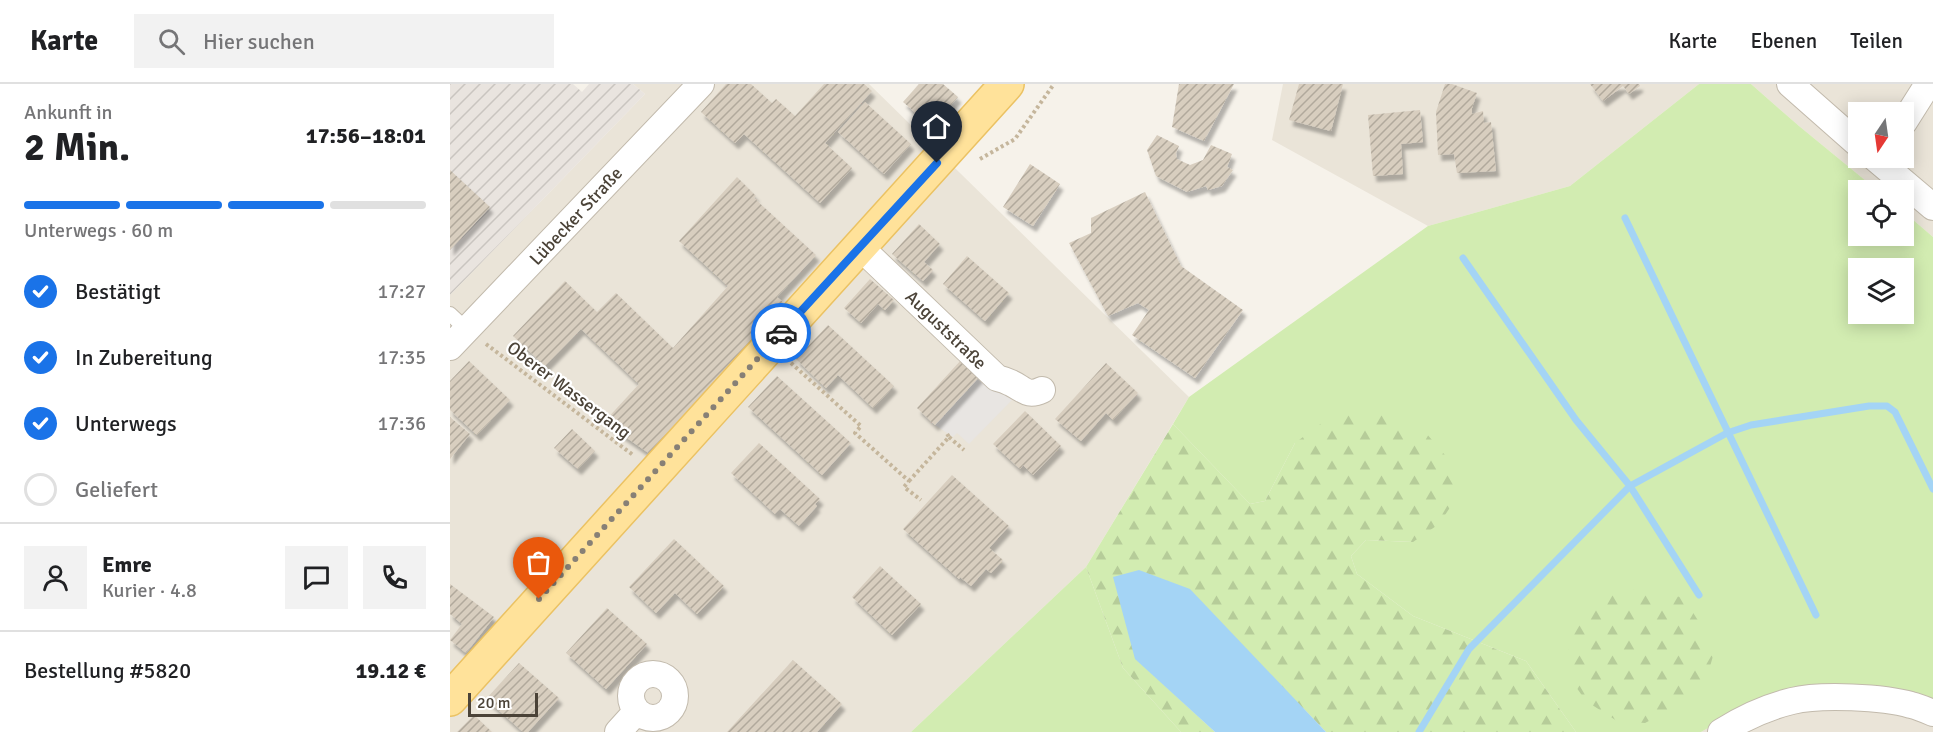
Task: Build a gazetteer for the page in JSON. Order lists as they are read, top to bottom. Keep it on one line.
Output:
{"streets":{"street":["Lübecker Straße","Auguststraße"],"path":["Oberer Wassergang"]},"crossings":[["Lübecker Straße","Oberer Wassergang"]],"scale_bar":"20 m","north":"bottom","page":{"header":"Karte","search":"Hier suchen","nav":["Karte","Ebenen","Teilen"],"heading":["2 Min.","Ankunft in","17:56–18:01"],"panel":["Emre","Kurier · 4.8","Bestellung #5820","19.12 €"],"bar":"Unterwegs · 60 m","list":[["Bestätigt","17:27"],["In Zubereitung","17:35"],["Unterwegs","17:36"],"Geliefert"],"scale":"20 m"}}
